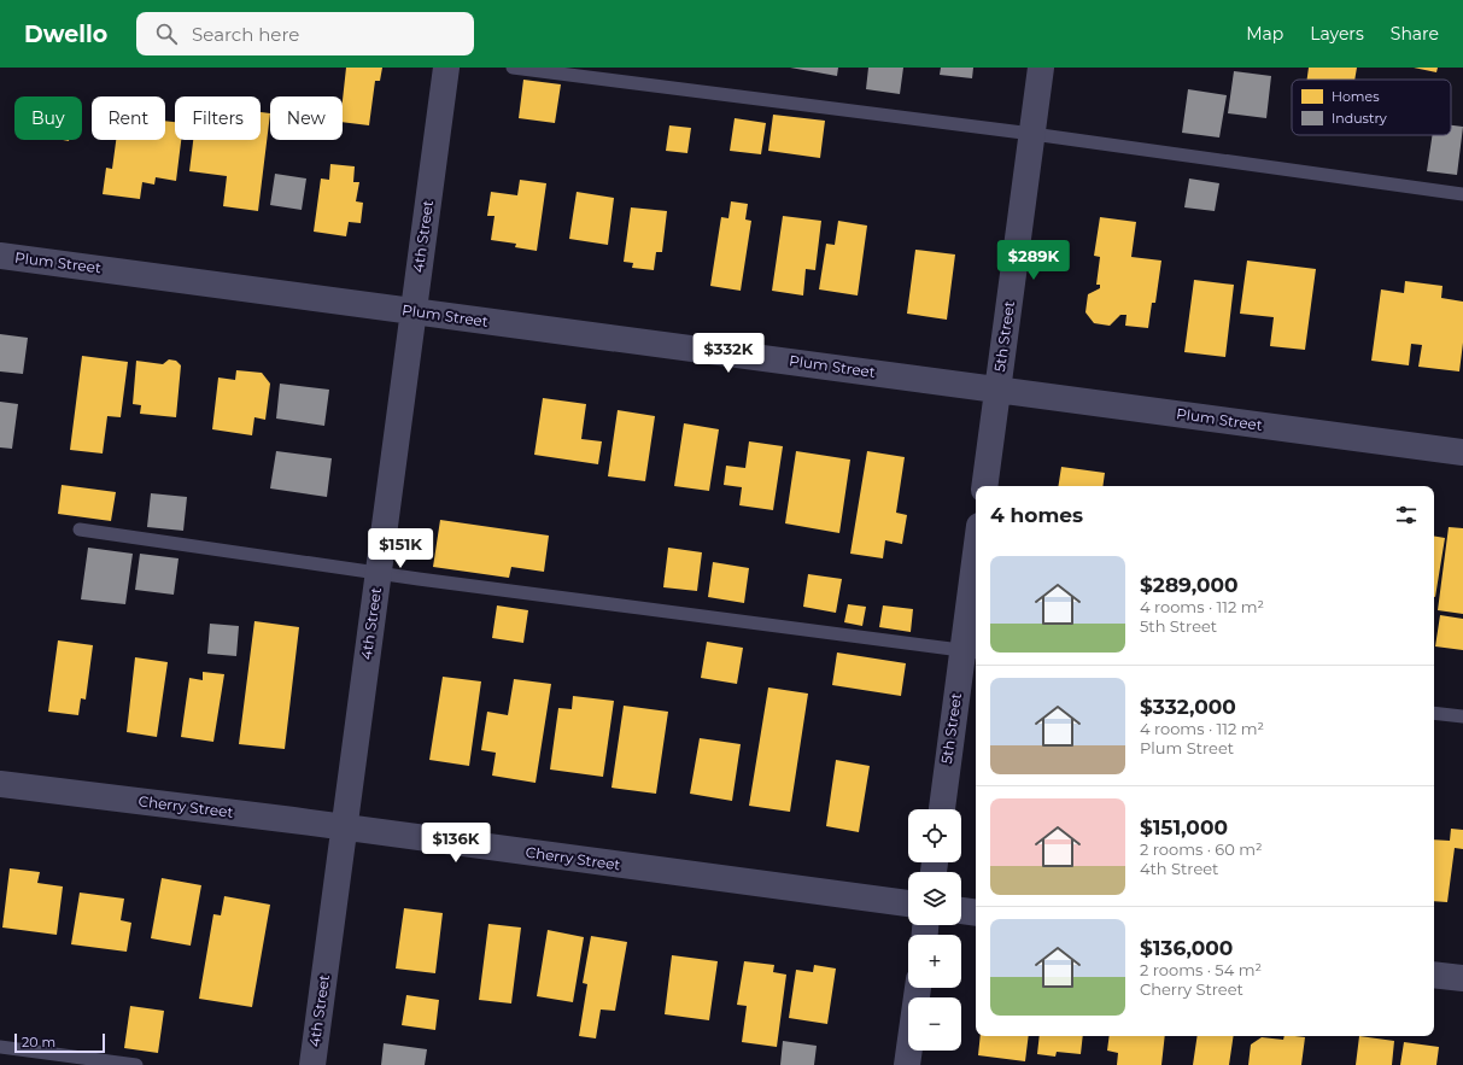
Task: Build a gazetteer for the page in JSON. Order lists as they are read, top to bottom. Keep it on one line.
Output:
{"streets":{"street":["4th Street","Plum Street","5th Street","Cherry Street"]},"crossings":[["4th Street","Plum Street"],["4th Street","Cherry Street"],["Plum Street","5th Street"]],"legend":["Homes","Industry"],"scale_bar":"20 m","page":{"header":"Dwello","search":"Search here","nav":["Map","Layers","Share"],"chip":["Buy","Rent","Filters","New"],"price":["$289K","$332K","$151K","$136K"],"heading":"4 homes","list":[{"name":"$289,000","note":"4 rooms · 112 m² · 5th Street"},{"name":"$332,000","note":"4 rooms · 112 m² · Plum Street"},{"name":"$151,000","note":"2 rooms · 60 m² · 4th Street"},{"name":"$136,000","note":"2 rooms · 54 m² · Cherry Street"}],"map_buttons":["+","−"],"scale":"20 m"}}
